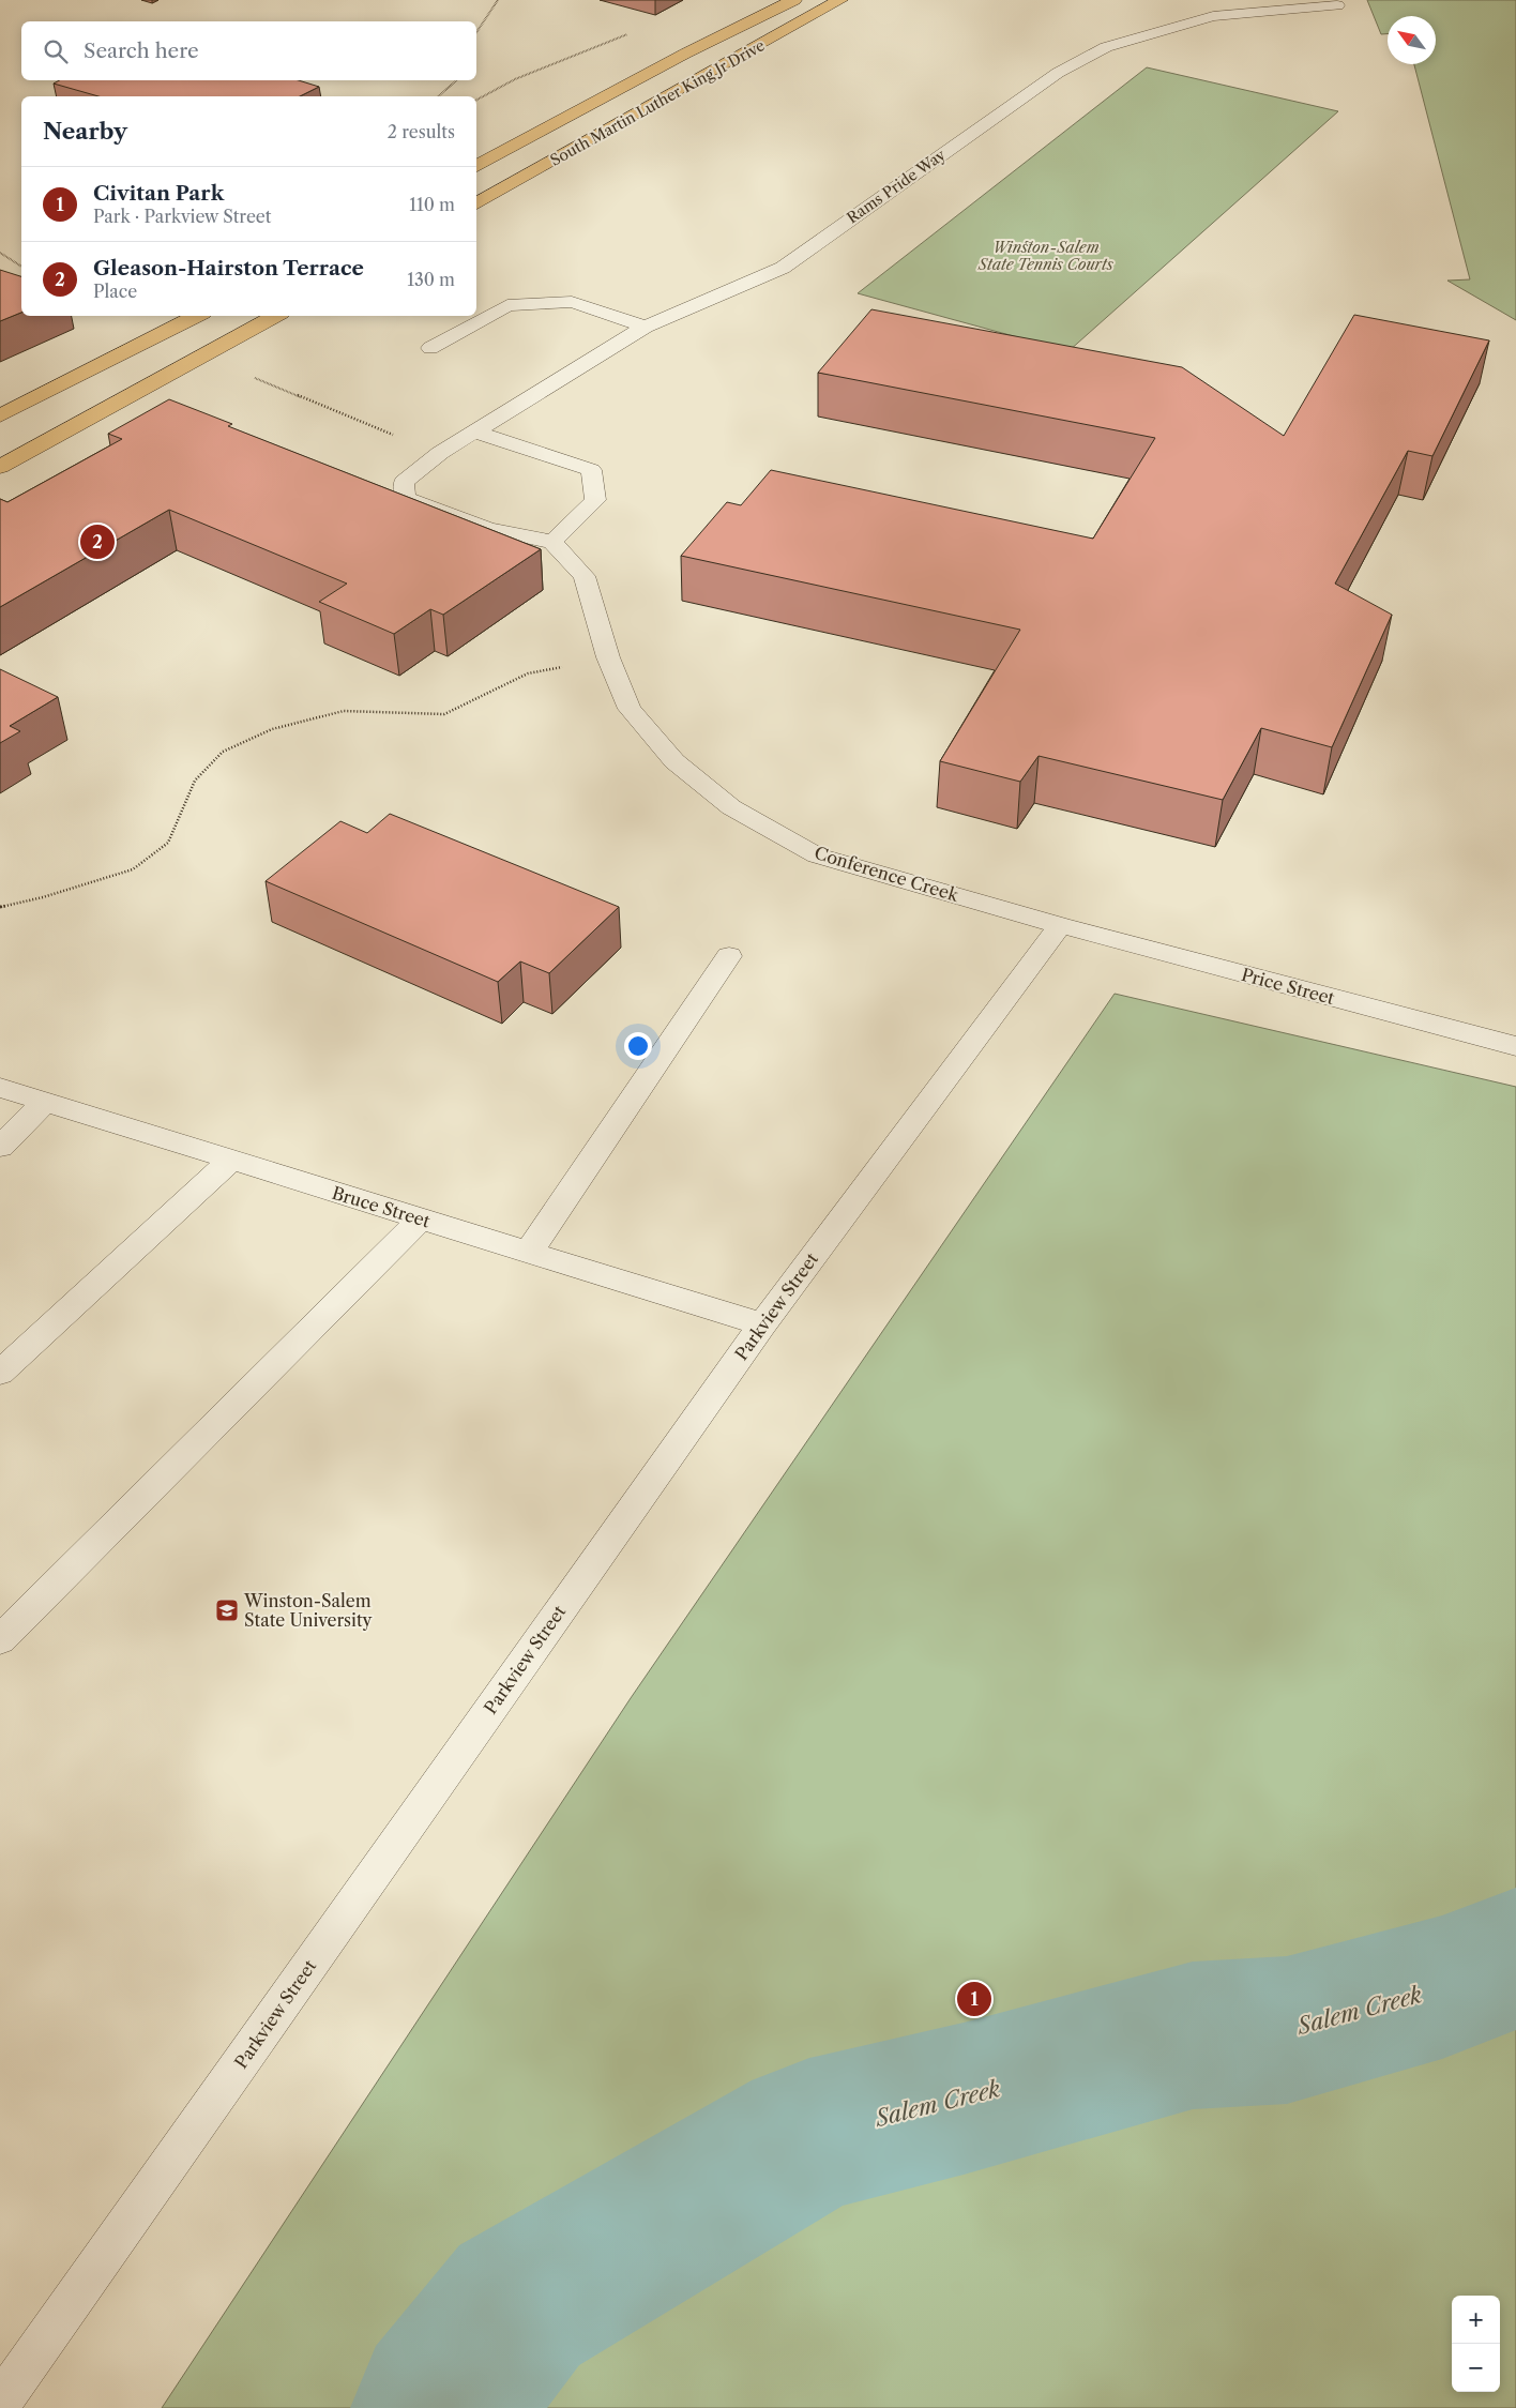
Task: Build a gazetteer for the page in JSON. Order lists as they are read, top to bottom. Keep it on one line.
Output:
{"streets":{"main road":["South Martin Luther King Jr Drive"],"street":["Rams Pride Way","Conference Creek","Price Street","Bruce Street","Parkview Street"]},"crossings":[["Conference Creek","Price Street"],["Conference Creek","Parkview Street"],["Price Street","Parkview Street"],["Bruce Street","Parkview Street"]],"water":["Salem Creek"],"parks":["Winston-Salem State Tennis Courts"],"places":{"school or university":["Winston-Salem State University"]},"north":"top left","page":{"search":"Search here","heading":["Nearby","2 results"],"list":[{"mark":"1","name":"Civitan Park","note":"Park · Parkview Street","value":"110 m"},{"mark":"2","name":"Gleason-Hairston Terrace","note":"Place","value":"130 m"}],"pins":["2","1"],"map_buttons":["+","−"]}}
